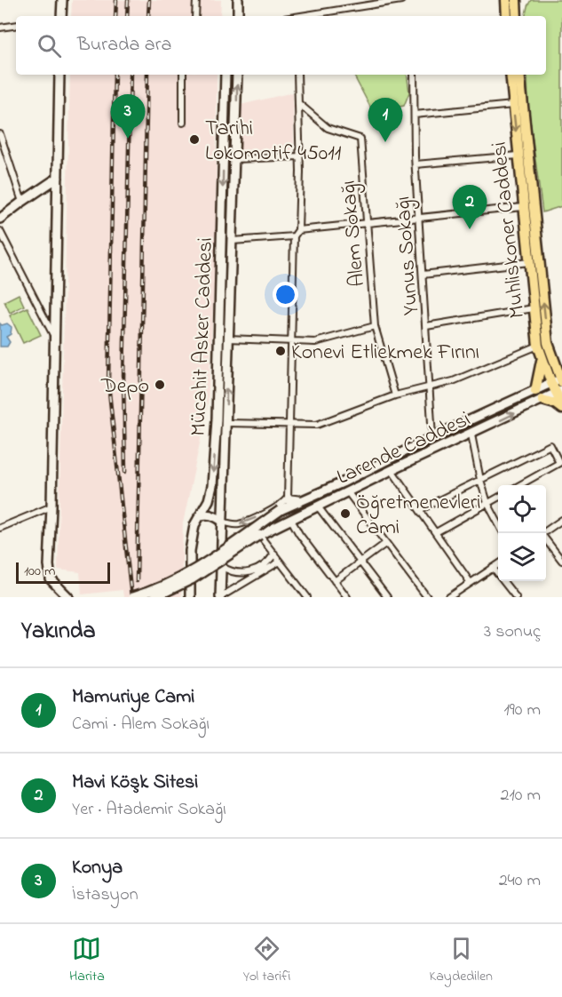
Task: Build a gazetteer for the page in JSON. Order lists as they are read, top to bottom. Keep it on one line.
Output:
{"streets":{"main road":["Muhliskoner Caddesi","Mücahit Asker Caddesi","Larende Caddesi"],"street":["Alem Sokağı","Yunus Sokağı"]},"crossings":[["Muhliskoner Caddesi","Larende Caddesi"],["Yunus Sokağı","Larende Caddesi"]],"places":["Tarihi Lokomotif 45011","Konevi Etliekmek Fırını","Depo","Öğretmenevleri Cami"],"scale_bar":"100 m","page":{"search":"Burada ara","pins":["3","1","2"],"scale":"100 m","heading":["Yakında","3 sonuç"],"list":[{"mark":"1","name":"Mamuriye Cami","note":"Cami · Alem Sokağı","value":"190 m"},{"mark":"2","name":"Mavi Köşk Sitesi","note":"Yer · Atademir Sokağı","value":"210 m"},{"mark":"3","name":"Konya","note":"İstasyon","value":"240 m"}],"nav":["Harita","Yol tarifi","Kaydedilen"]}}
